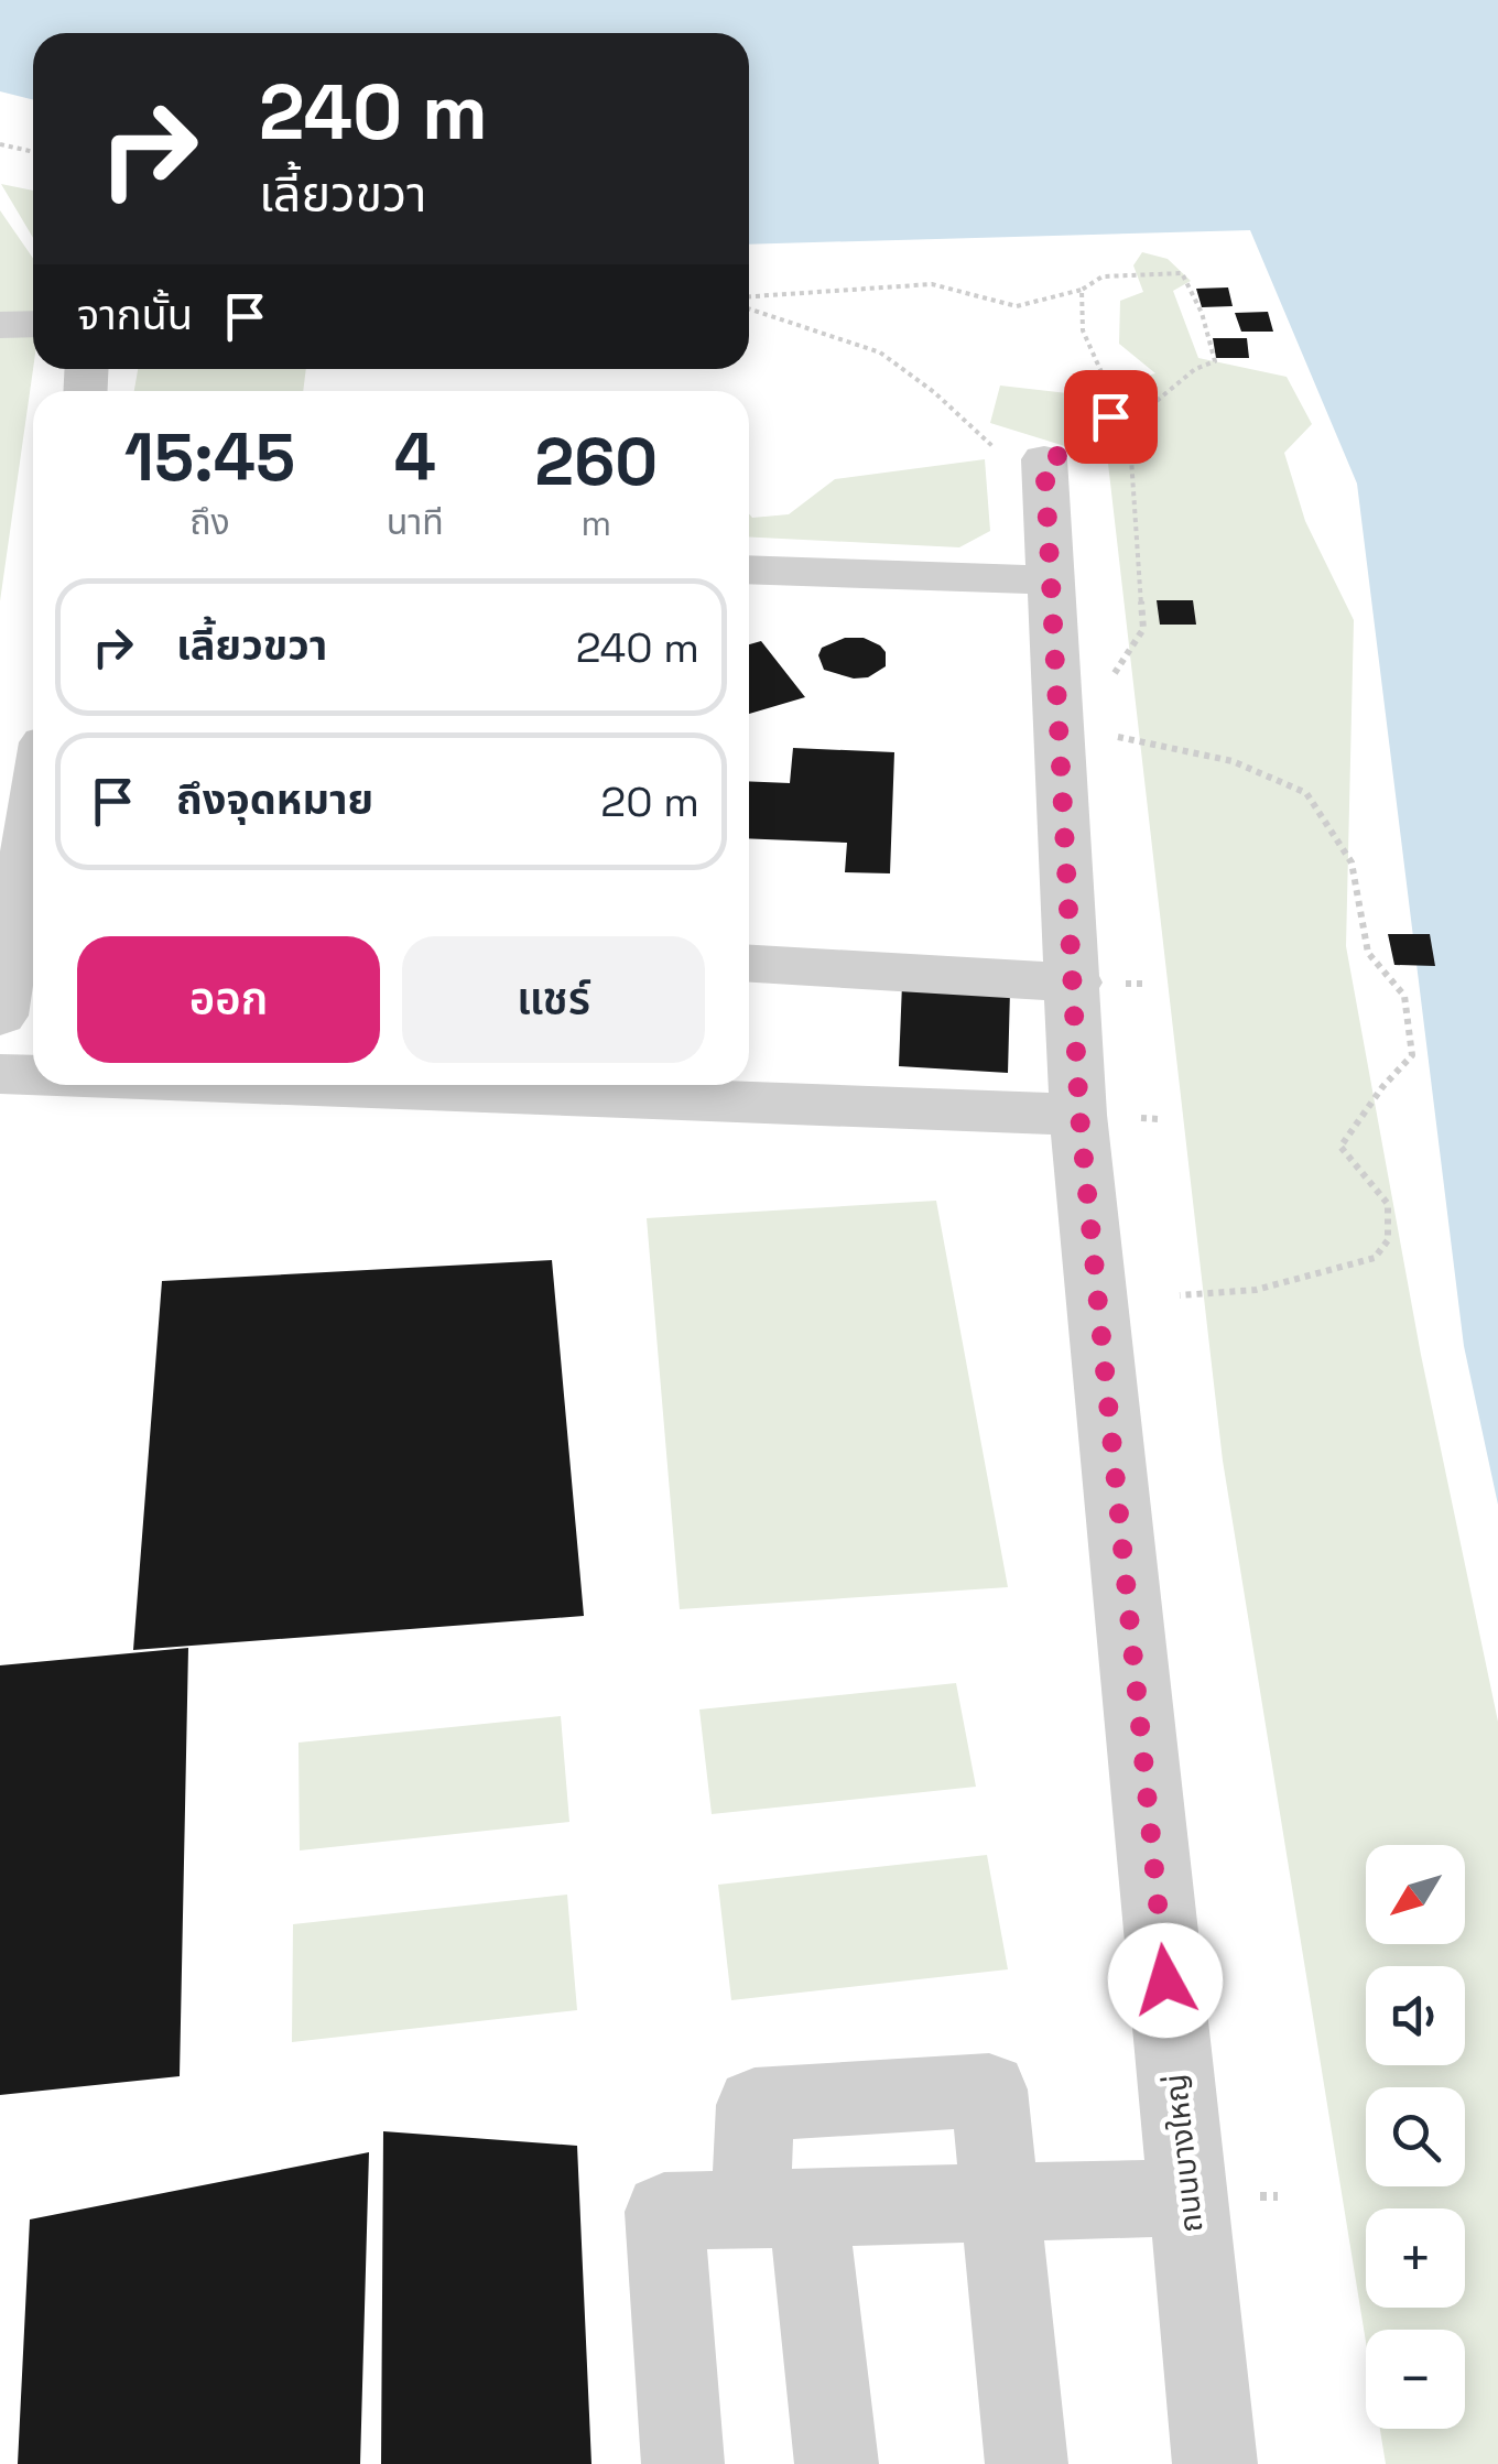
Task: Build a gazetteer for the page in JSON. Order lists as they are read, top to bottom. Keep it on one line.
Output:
{"streets":{"street":["ถนนบางใหญ่"]},"north":"bottom left","page":{"turn":["240 m","เลี้ยวขวา"],"then":"จากนั้น","eta":["15:45","ถึง","4","นาที","260","m"],"list":[{"name":"เลี้ยวขวา","value":"240 m"},{"name":"ถึงจุดหมาย","value":"20 m"}],"buttons":["ออก","แชร์"],"map_buttons":["+","−"]}}
